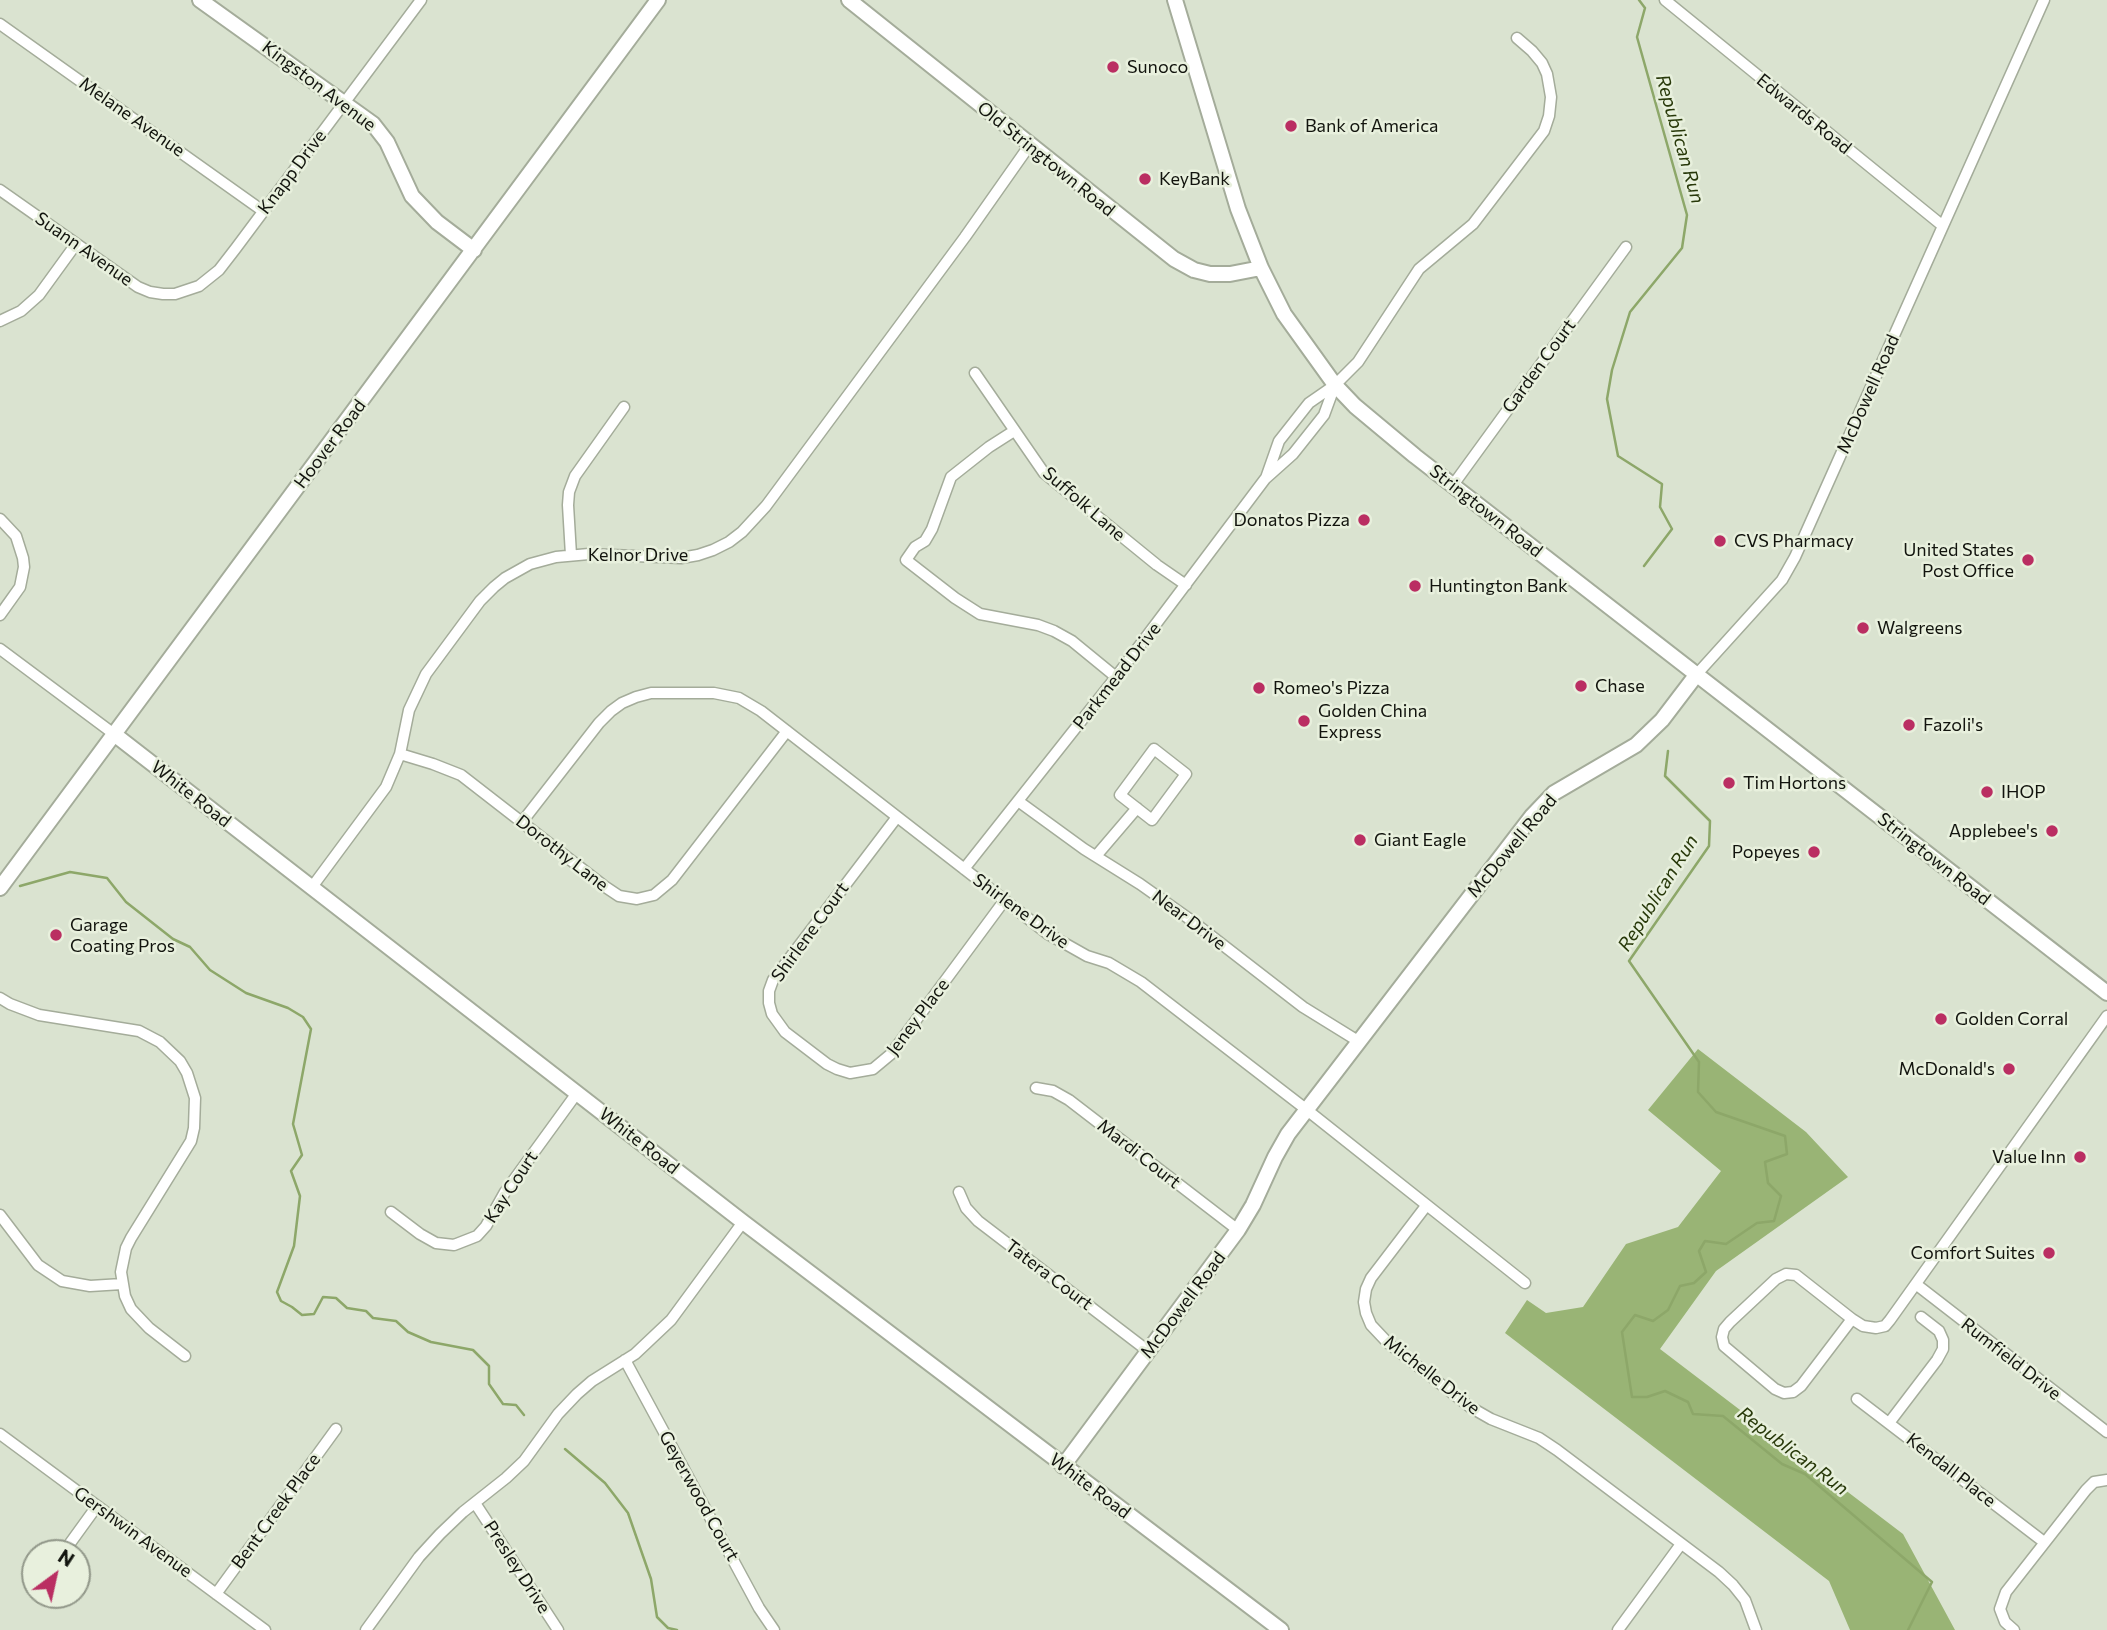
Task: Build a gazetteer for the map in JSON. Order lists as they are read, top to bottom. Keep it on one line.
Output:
{"streets":{"street":["Kingston Avenue","Edwards Road","Melane Avenue","Old Stringtown Road","Knapp Drive","Suann Avenue","Garden Court","McDowell Road","Hoover Road","Suffolk Lane","Stringtown Road","Kelnor Drive","Parkmead Drive","White Road","Dorothy Lane","Shirlene Drive","Near Drive","Shirlene Court","Jeney Place","Mardi Court","Kay Court","Tatera Court","Rumfield Drive","Michelle Drive","Kendall Place","Geyerwood Court","Bent Creek Place","Gershwin Avenue","Presley Drive"]},"crossings":[["Kingston Avenue","Knapp Drive"],["Kingston Avenue","Hoover Road"],["Edwards Road","McDowell Road"],["Melane Avenue","Knapp Drive"],["Old Stringtown Road","Stringtown Road"],["Old Stringtown Road","Kelnor Drive"],["Knapp Drive","Suann Avenue"],["Garden Court","Stringtown Road"],["McDowell Road","Stringtown Road"],["McDowell Road","White Road"],["McDowell Road","Shirlene Drive"],["McDowell Road","Near Drive"],["McDowell Road","Mardi Court"],["McDowell Road","Tatera Court"],["Hoover Road","White Road"],["Suffolk Lane","Parkmead Drive"],["Stringtown Road","Parkmead Drive"],["Kelnor Drive","White Road"],["Kelnor Drive","Dorothy Lane"],["Parkmead Drive","Shirlene Drive"],["Parkmead Drive","Near Drive"],["White Road","Kay Court"],["Dorothy Lane","Shirlene Drive"],["Shirlene Drive","Shirlene Court"],["Shirlene Drive","Jeney Place"],["Shirlene Drive","Michelle Drive"],["Shirlene Court","Jeney Place"],["Bent Creek Place","Gershwin Avenue"]],"water":["Republican Run"],"places":["Sunoco","Bank of America","KeyBank","Donatos Pizza","CVS Pharmacy","United States Post Office","Huntington Bank","Walgreens","Chase","Romeo's Pizza","Golden China Express","Fazoli's","Tim Hortons","IHOP","Applebee's","Giant Eagle","Popeyes","Garage Coating Pros","Golden Corral","McDonald's","Value Inn","Comfort Suites"],"north":"top right"}
